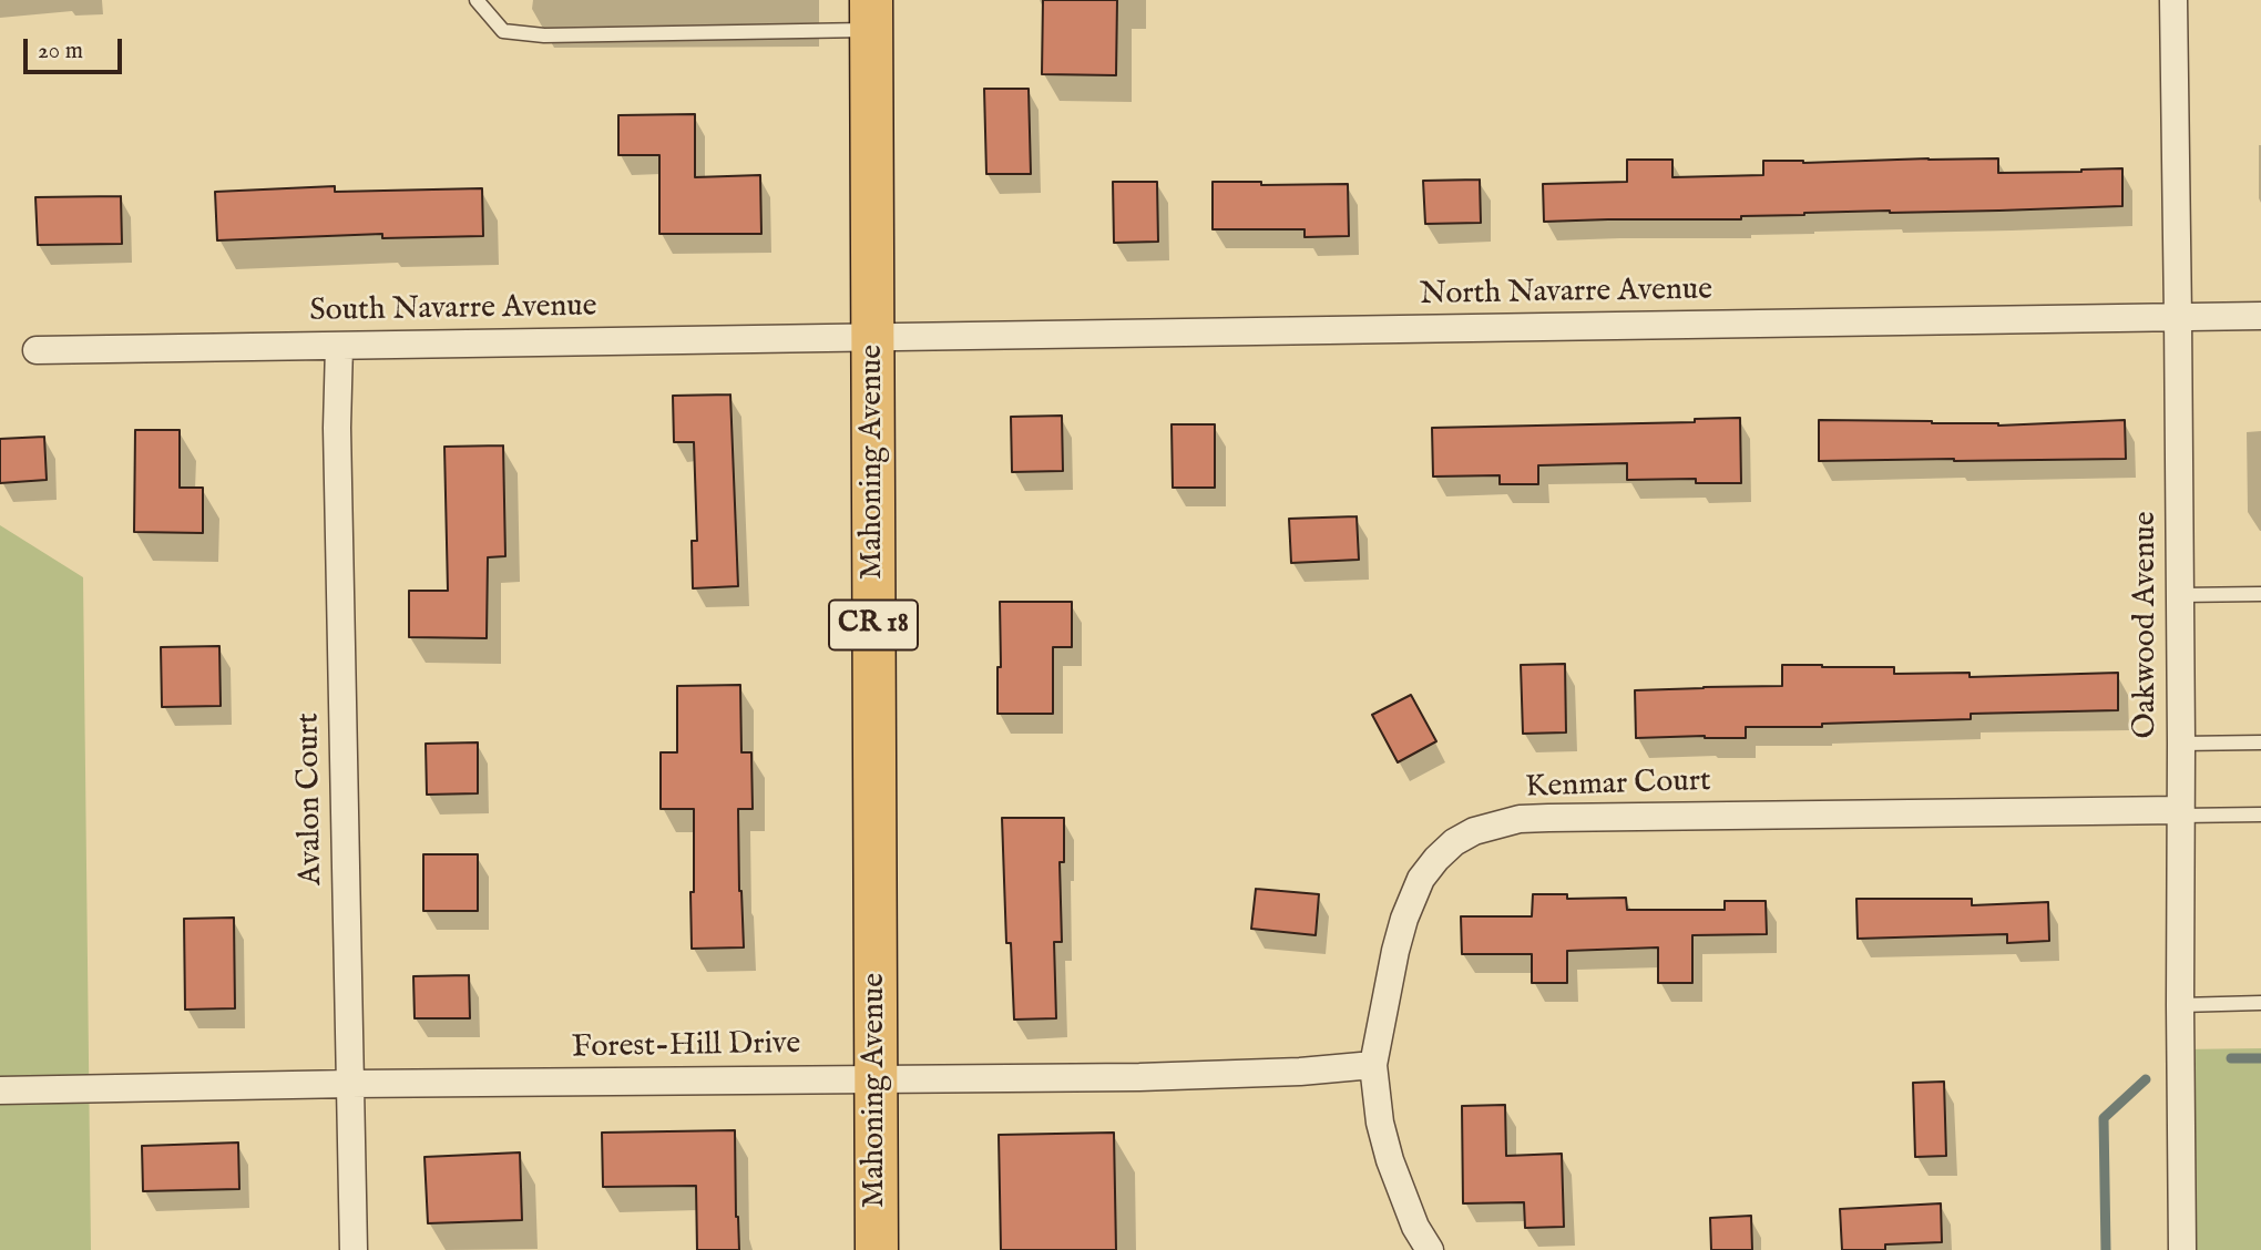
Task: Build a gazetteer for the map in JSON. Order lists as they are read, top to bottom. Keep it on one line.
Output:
{"streets":{"main road":["Mahoning Avenue","CR 18"],"street":["North Navarre Avenue","South Navarre Avenue","Oakwood Avenue","Kenmar Court","Avalon Court","Forest-Hill Drive"]},"crossings":[["North Navarre Avenue","South Navarre Avenue"],["North Navarre Avenue","Mahoning Avenue"],["North Navarre Avenue","Oakwood Avenue"],["South Navarre Avenue","Mahoning Avenue"],["South Navarre Avenue","Avalon Court"],["Mahoning Avenue","Forest-Hill Drive"],["Oakwood Avenue","Kenmar Court"],["Kenmar Court","Forest-Hill Drive"],["Avalon Court","Forest-Hill Drive"]],"scale_bar":"20 m"}
